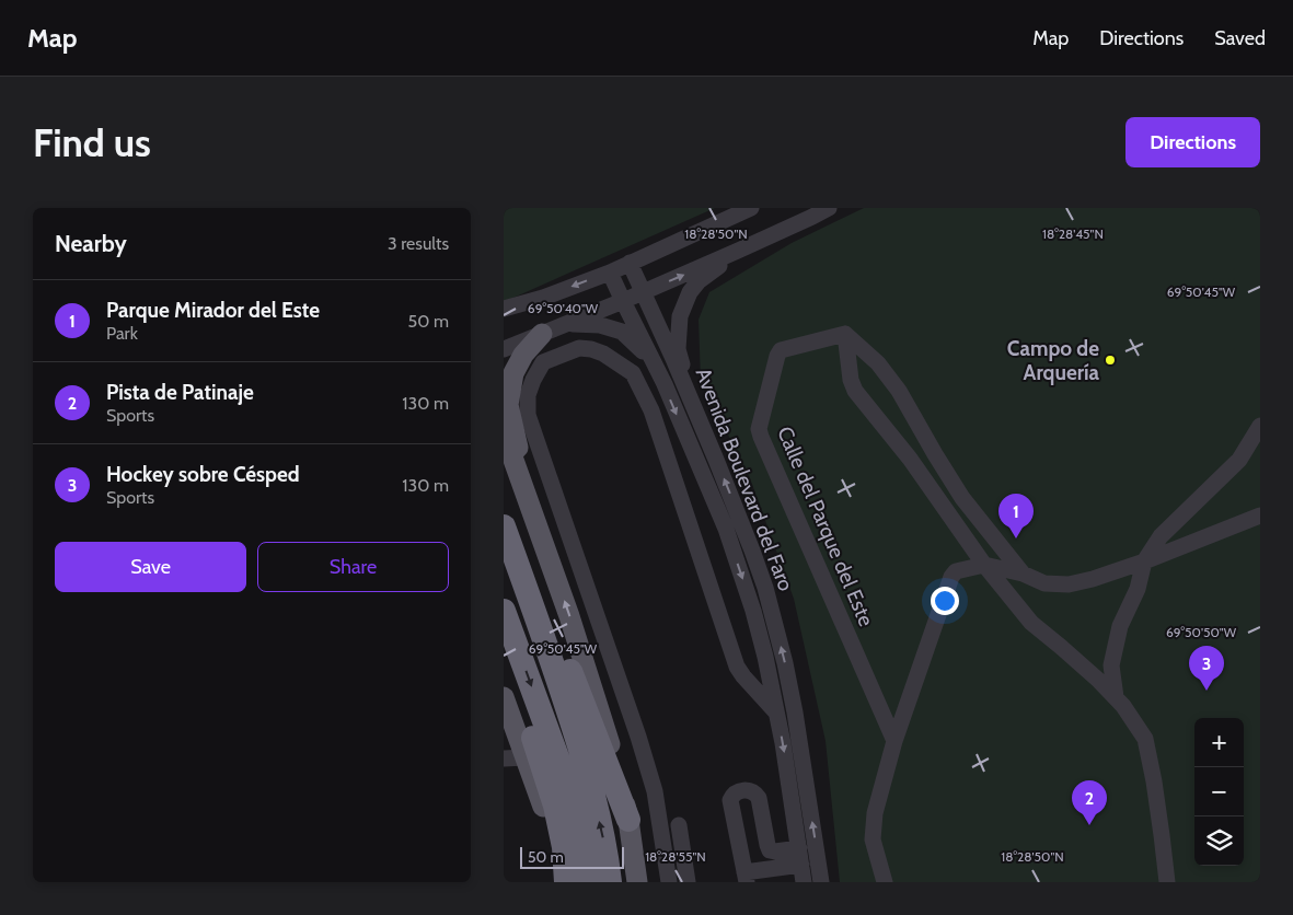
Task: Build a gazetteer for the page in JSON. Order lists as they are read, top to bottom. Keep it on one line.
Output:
{"streets":{"street":["Avenida Boulevard del Faro","Calle del Parque del Este"]},"places":["Campo de Arquería"],"scale_bar":"50 m","page":{"header":"Map","nav":["Map","Directions","Saved"],"buttons":["Directions",["Save","Share"]],"title":"Find us","heading":["Nearby","3 results"],"list":[{"mark":"1","name":"Parque Mirador del Este","note":"Park","value":"50 m"},{"mark":"2","name":"Pista de Patinaje","note":"Sports","value":"130 m"},{"mark":"3","name":"Hockey sobre Césped","note":"Sports","value":"130 m"}],"pins":["1","3","2"],"map_buttons":["+","−"],"scale":"50 m"},"coordinates":["18°28'45\"N","18°28'50\"N","69°50'45\"W","69°50'40\"W","69°50'50\"W","18°28'55\"N"]}
